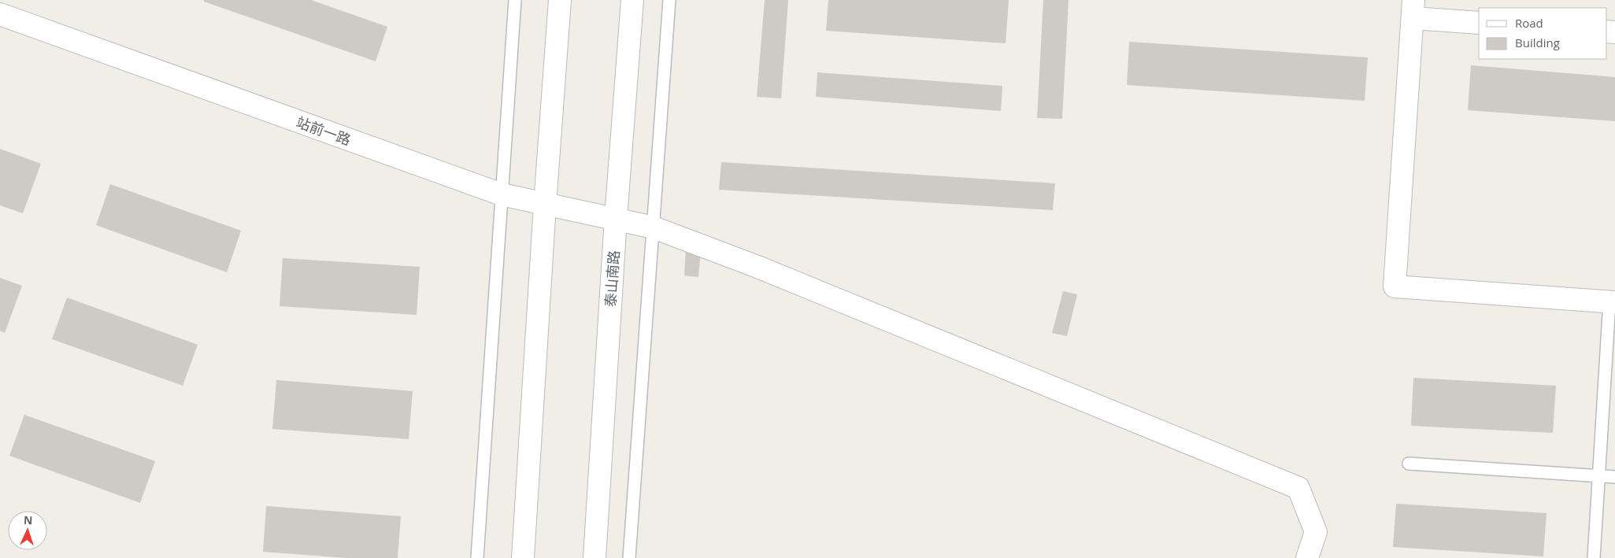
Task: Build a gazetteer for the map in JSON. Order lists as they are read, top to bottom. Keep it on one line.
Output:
{"streets":{"street":["站前一路","泰山南路"]},"crossings":[["站前一路","泰山南路"]],"legend":["Road","Building"],"north":"top"}
